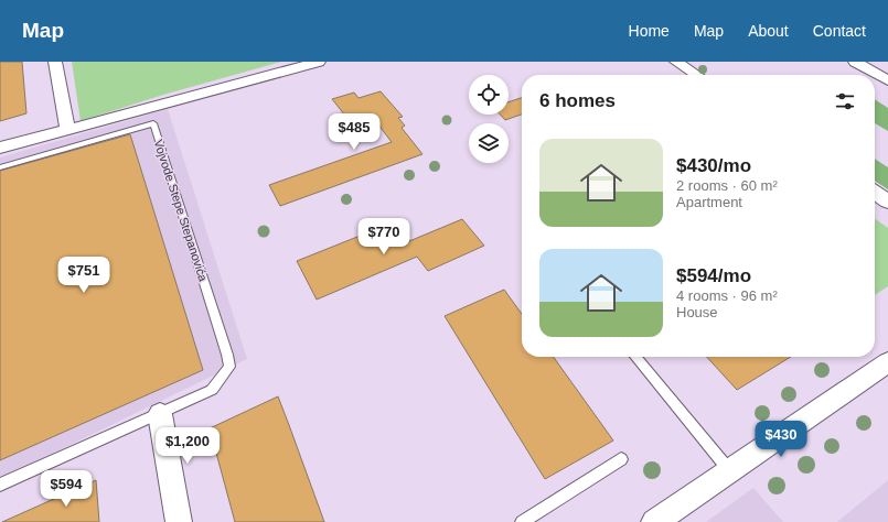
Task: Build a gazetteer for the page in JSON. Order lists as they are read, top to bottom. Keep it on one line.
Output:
{"streets":{"lane":["Vojvode Stepe Stepanovića"]},"page":{"header":"Map","nav":["Home","Map","About","Contact"],"heading":"6 homes","price":["$485","$770","$751","$430","$1,200","$594"],"list":[{"name":"$430/mo","note":"2 rooms · 60 m² · Apartment"},{"name":"$594/mo","note":"4 rooms · 96 m² · House"}]}}
